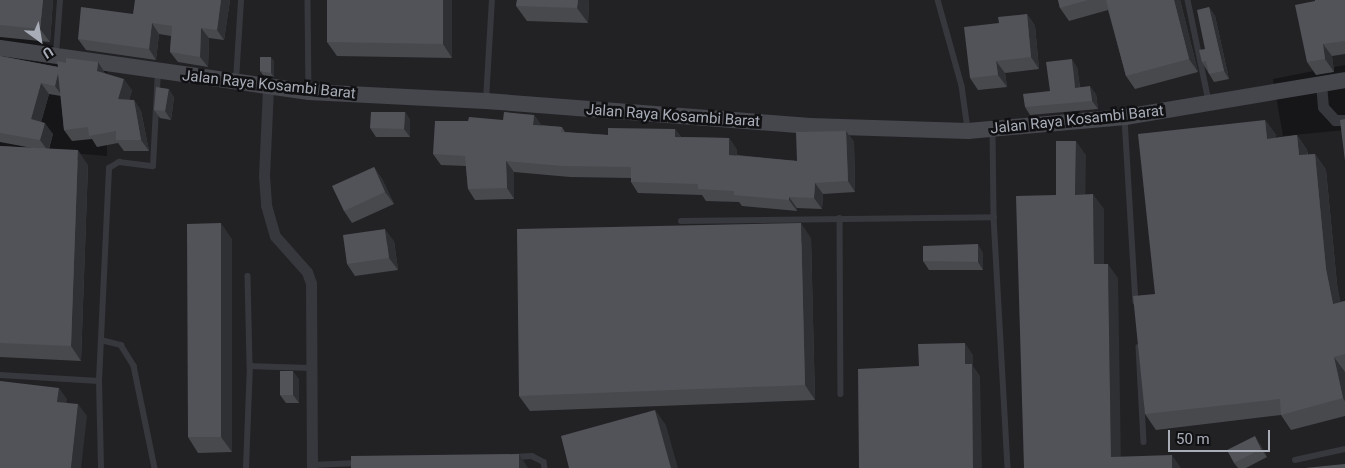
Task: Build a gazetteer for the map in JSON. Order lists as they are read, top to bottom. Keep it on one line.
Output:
{"streets":{"main road":["Jalan Raya Kosambi Barat"]},"scale_bar":"50 m","north":"bottom right"}
